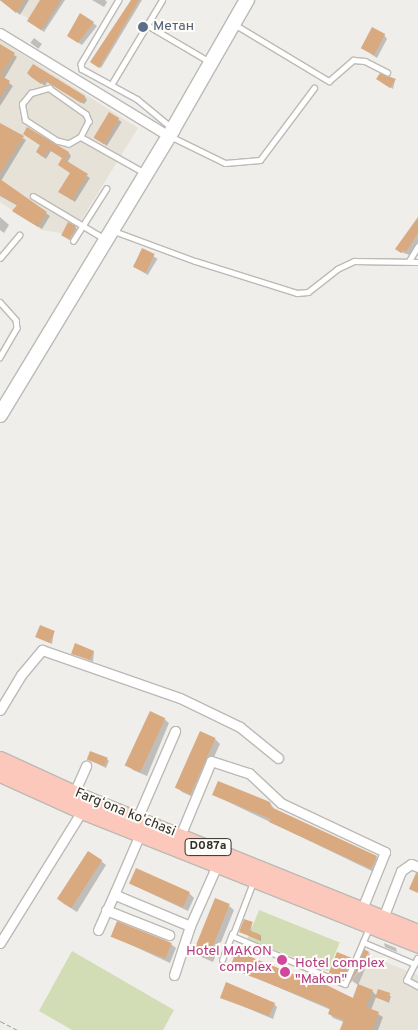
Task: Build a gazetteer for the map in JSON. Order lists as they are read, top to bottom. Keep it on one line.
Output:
{"streets":{"main road":["Fargʻona koʻchasi","D087a"]},"places":["Метан","Hotel MAKON complex","Hotel complex \"Makon\""]}
